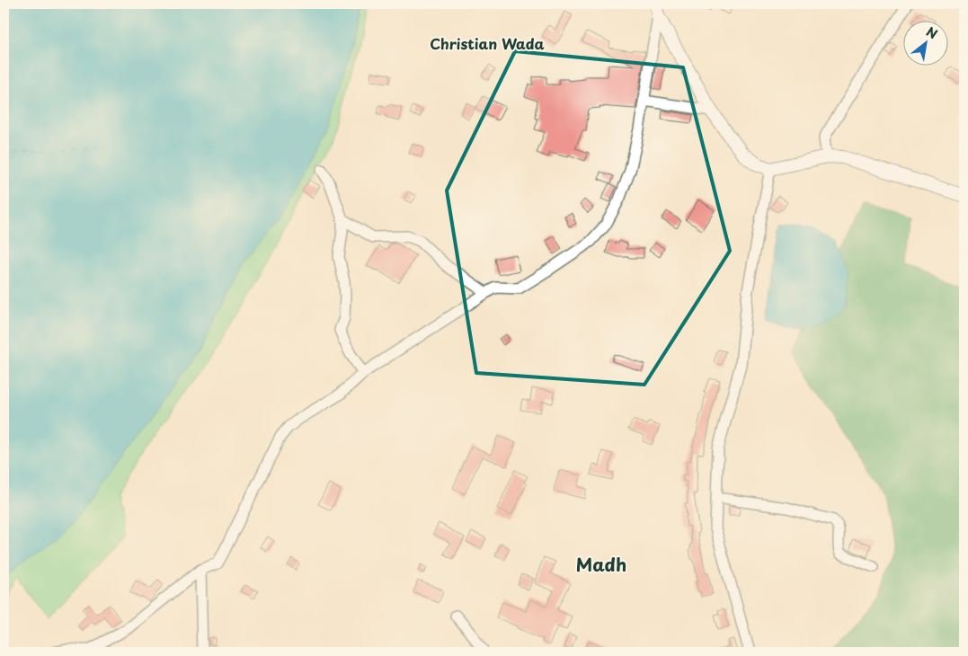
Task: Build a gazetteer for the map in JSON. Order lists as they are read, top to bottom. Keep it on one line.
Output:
{"districts":["Christian Wada","Madh"],"north":"top right"}
